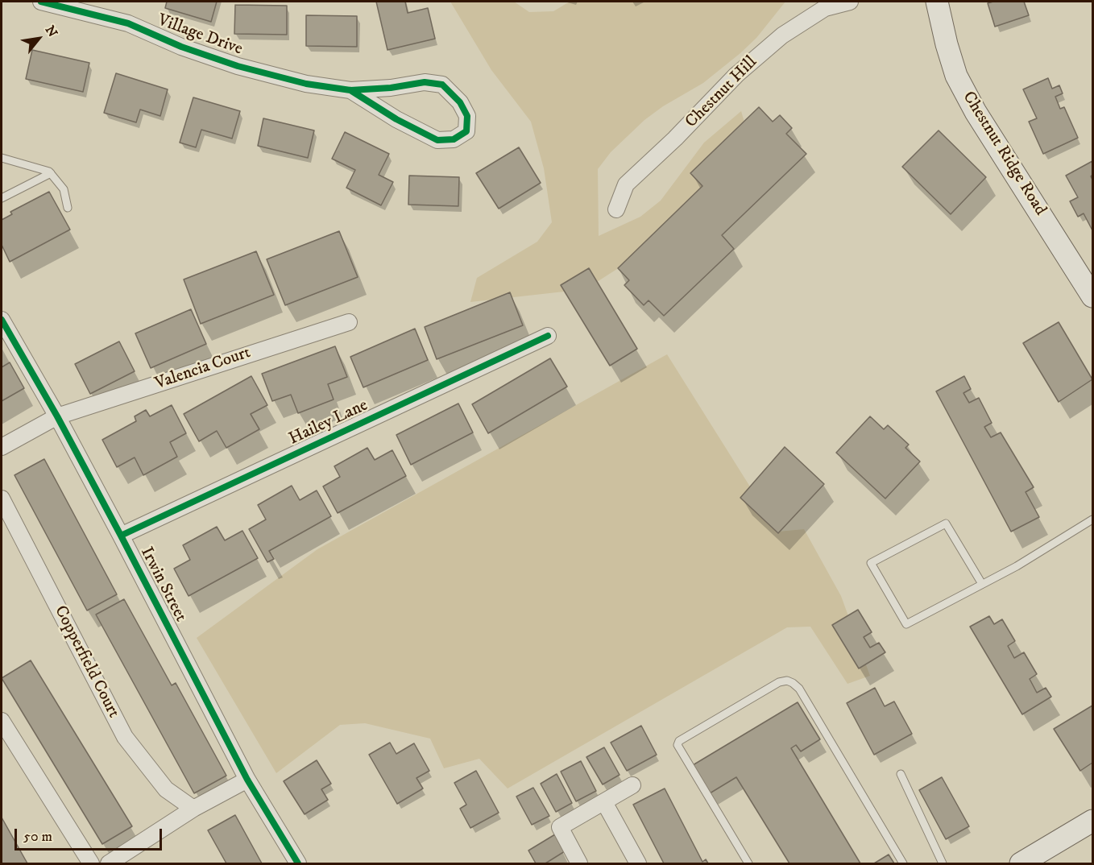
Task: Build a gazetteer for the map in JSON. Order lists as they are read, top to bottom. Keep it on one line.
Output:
{"streets":{"street":["Village Drive","Chestnut Hill","Chestnut Ridge Road","Valencia Court","Hailey Lane","Irwin Street","Copperfield Court"]},"crossings":[["Valencia Court","Irwin Street"],["Hailey Lane","Irwin Street"]],"scale_bar":"50 m","north":"top right"}
